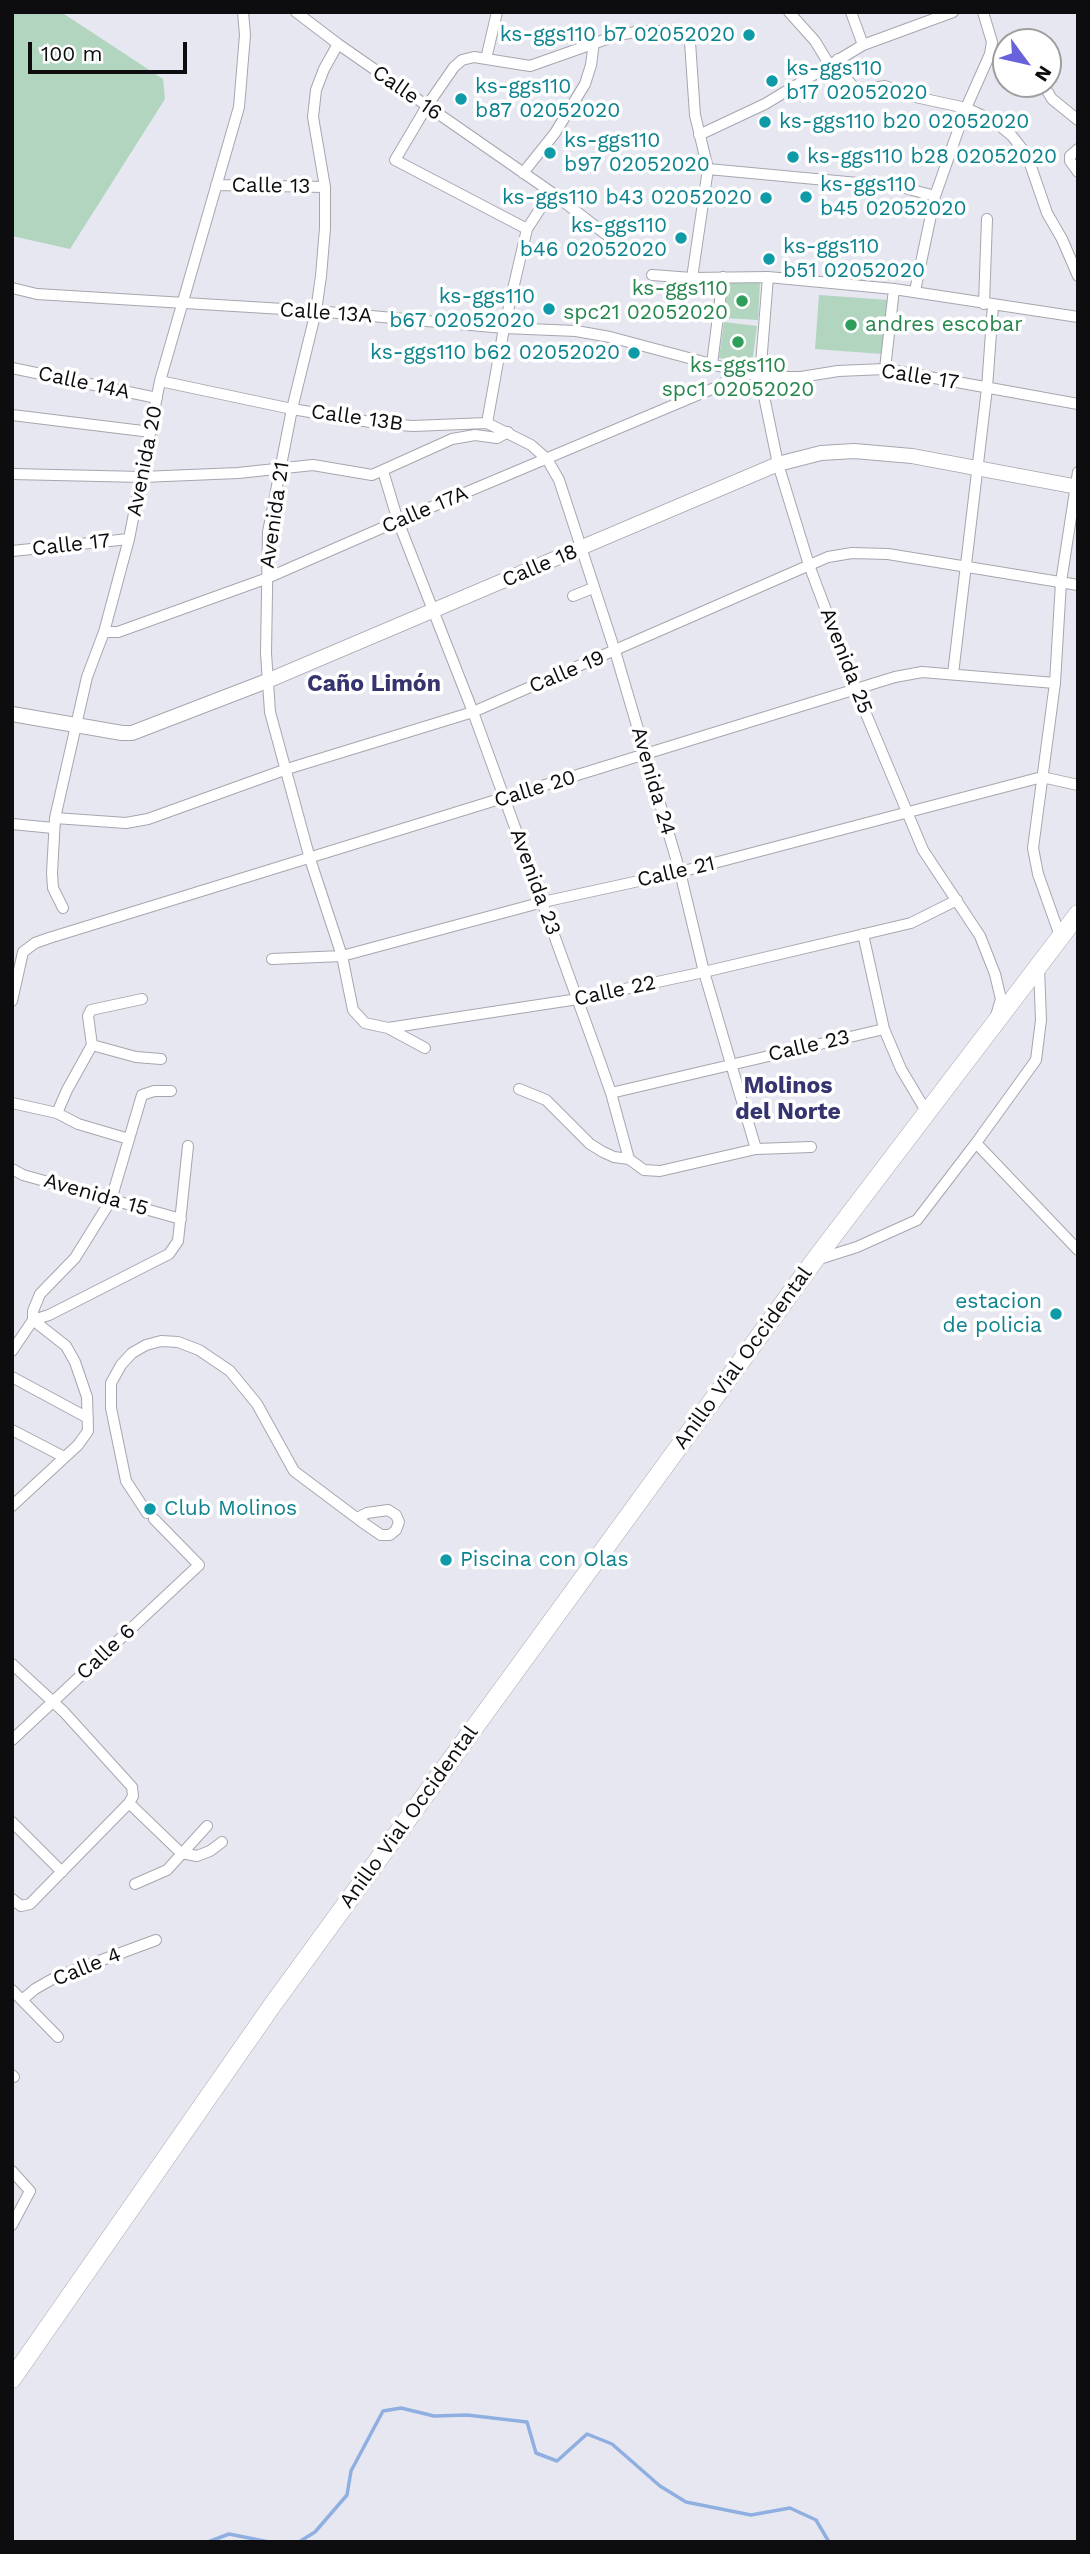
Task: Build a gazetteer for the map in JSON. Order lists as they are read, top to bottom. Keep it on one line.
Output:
{"streets":{"highway":["Anillo Vial Occidental"],"street":["Calle 16","Calle 13","Calle 13A","Calle 17","Calle 14A","Calle 13B","Avenida 20","Calle 17A","Avenida 21","Calle 18","Avenida 25","Calle 19","Avenida 24","Calle 20","Calle 21","Avenida 23","Calle 22","Calle 23","Avenida 15","Calle 6","Calle 4"]},"crossings":[["Calle 16","Avenida 21"],["Calle 13","Avenida 20"],["Calle 13","Avenida 21"],["Calle 13A","Calle 17"],["Calle 13A","Avenida 20"],["Calle 13A","Calle 17A"],["Calle 13A","Avenida 21"],["Calle 13A","Avenida 25"],["Calle 17","Avenida 20"],["Calle 17","Avenida 25"],["Calle 14A","Avenida 20"],["Calle 13B","Avenida 20"],["Calle 13B","Calle 17A"],["Calle 13B","Avenida 21"],["Calle 13B","Avenida 24"],["Avenida 20","Calle 17A"],["Avenida 20","Calle 18"],["Avenida 20","Calle 19"],["Calle 17A","Avenida 21"],["Calle 17A","Avenida 24"],["Calle 17A","Avenida 23"],["Avenida 21","Calle 18"],["Avenida 21","Calle 19"],["Avenida 21","Calle 20"],["Avenida 21","Calle 21"],["Avenida 21","Calle 22"],["Calle 18","Avenida 25"],["Calle 18","Avenida 24"],["Calle 18","Avenida 23"],["Avenida 25","Calle 19"],["Avenida 25","Calle 20"],["Avenida 25","Calle 21"],["Avenida 25","Calle 22"],["Avenida 25","Anillo Vial Occidental"],["Calle 19","Avenida 24"],["Calle 19","Avenida 23"],["Avenida 24","Calle 20"],["Avenida 24","Calle 21"],["Avenida 24","Calle 22"],["Avenida 24","Calle 23"],["Calle 20","Avenida 23"],["Calle 21","Avenida 23"],["Avenida 23","Calle 22"],["Avenida 23","Calle 23"]],"districts":["Caño Limón","Molinos del Norte"],"places":["ks-ggs110 b7 02052020","ks-ggs110 b17 02052020","ks-ggs110 b87 02052020","ks-ggs110 b20 02052020","ks-ggs110 b97 02052020","ks-ggs110 b28 02052020","ks-ggs110 b45 02052020","ks-ggs110 b43 02052020","ks-ggs110 b46 02052020","ks-ggs110 b51 02052020","ks-ggs110 spc21 02052020","ks-ggs110 b67 02052020","andres escobar","ks-ggs110 spc1 02052020","ks-ggs110 b62 02052020","estacion de policia","Club Molinos","Piscina con Olas"],"scale_bar":"100 m","north":"bottom right"}
